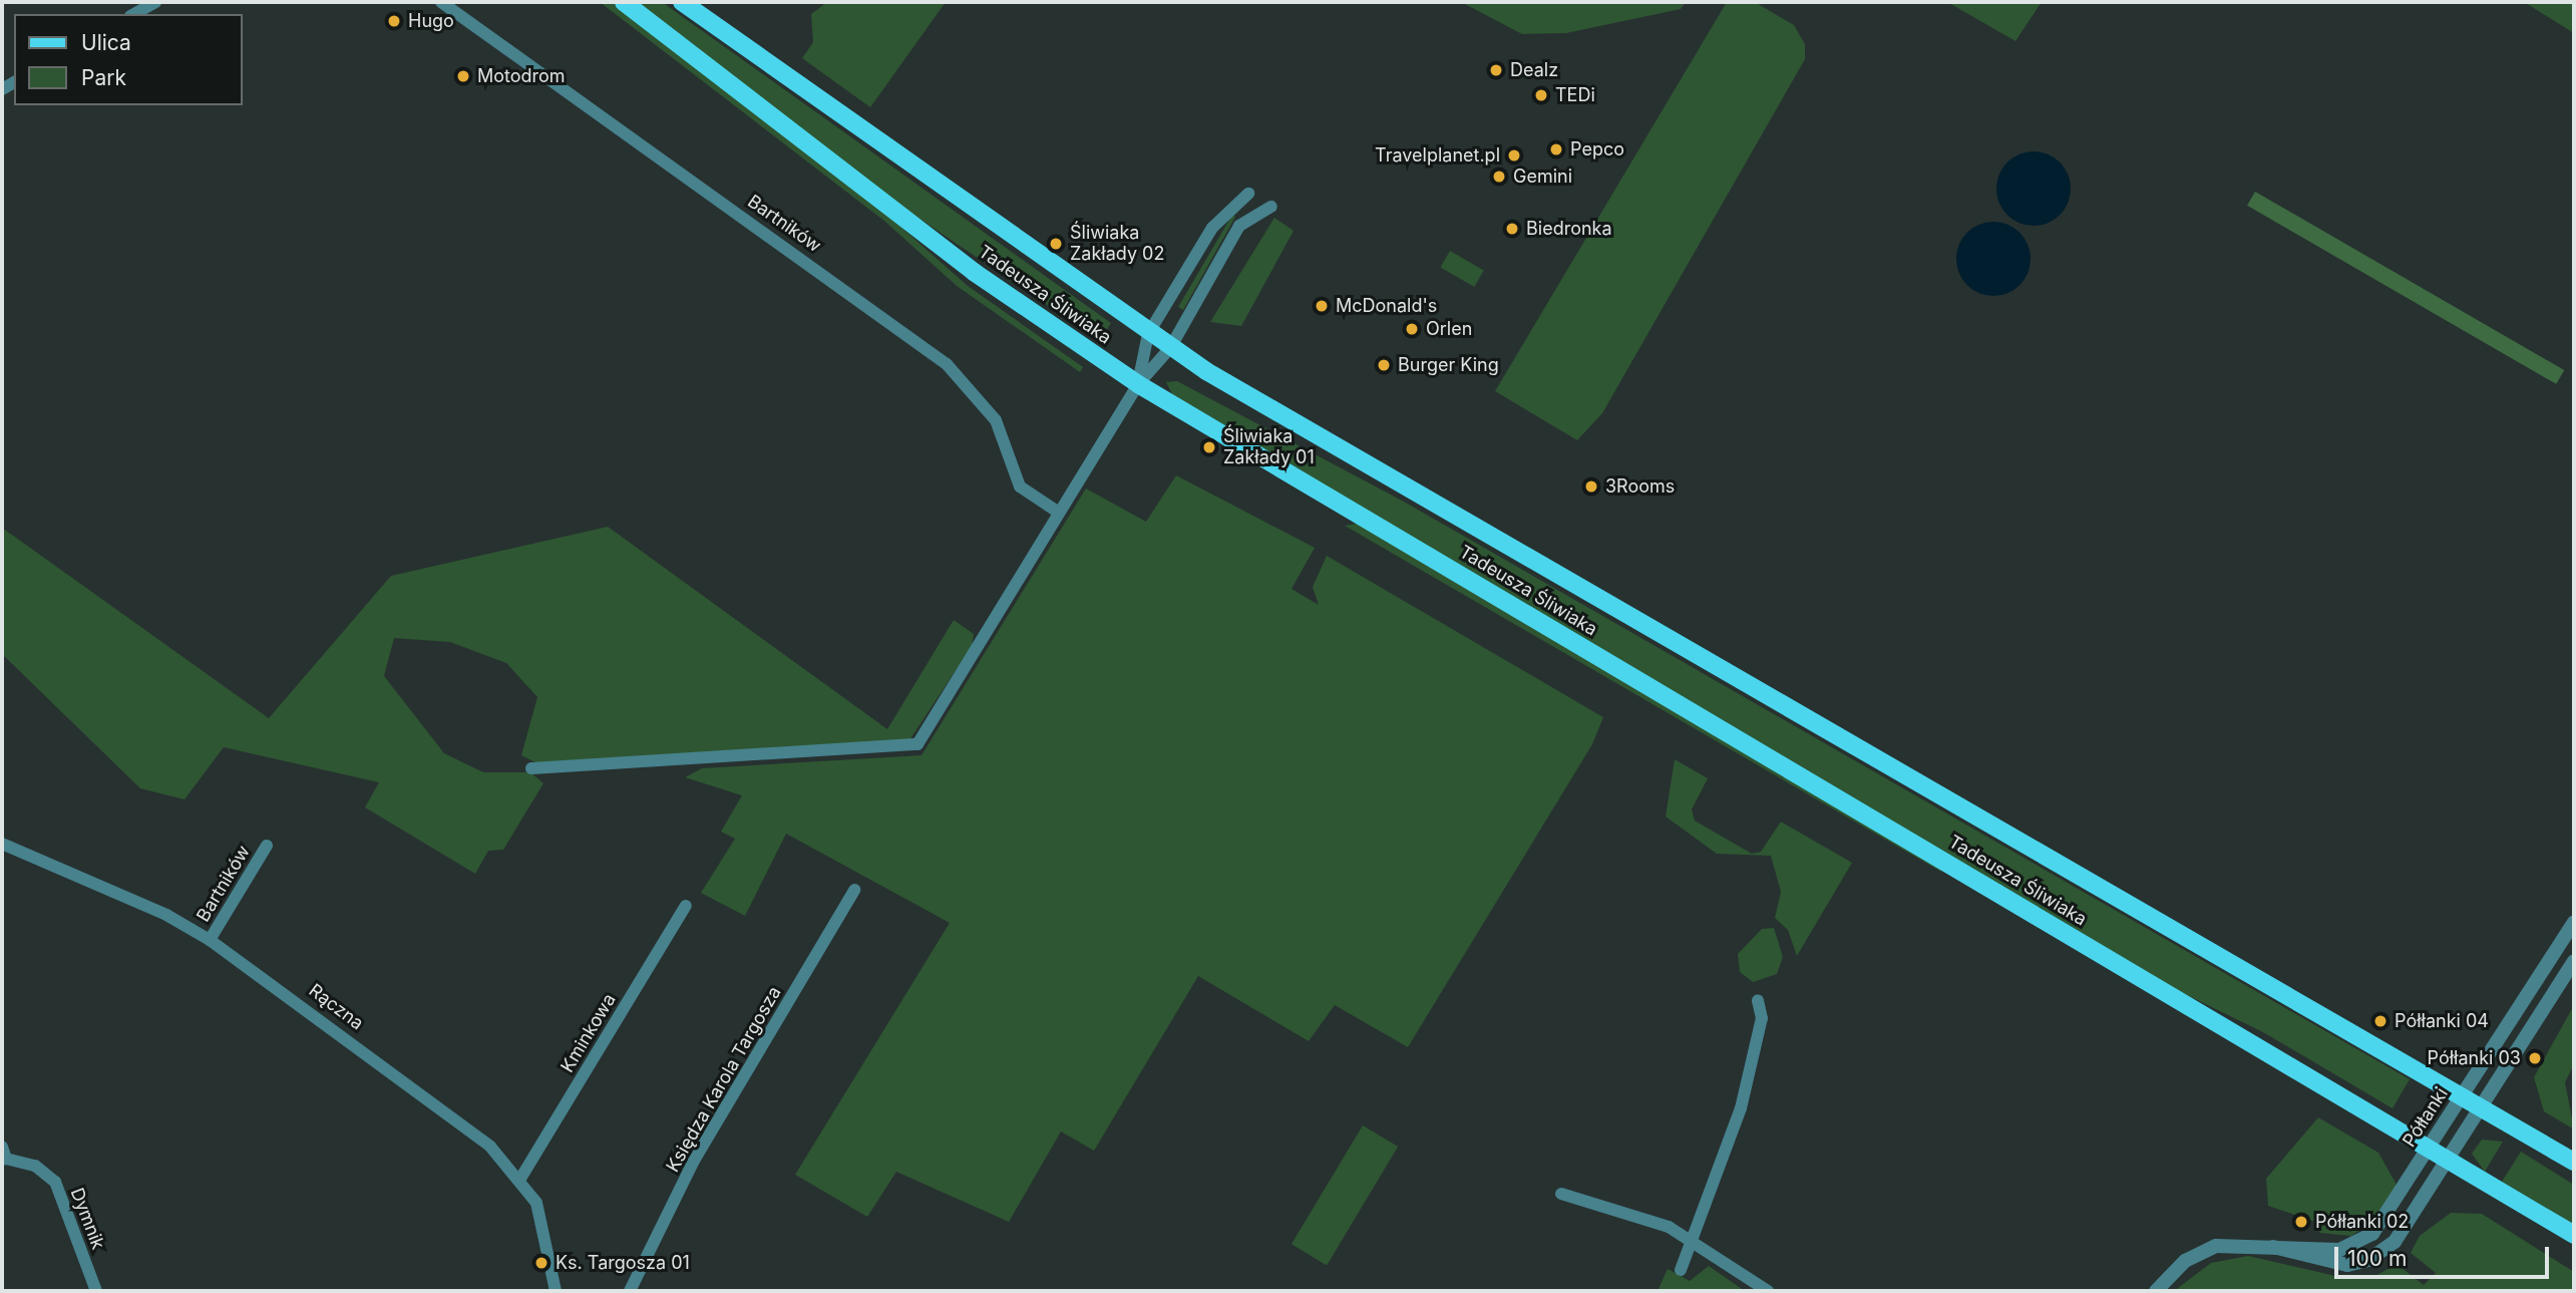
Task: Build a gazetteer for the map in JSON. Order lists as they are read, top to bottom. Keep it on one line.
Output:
{"streets":{"main road":["Tadeusza Śliwiaka"],"street":["Bartników","Rączna","Kminkowa","Księdza Karola Targosza","Półłanki","Dymnik"]},"crossings":[["Bartników","Rączna"],["Tadeusza Śliwiaka","Półłanki"],["Rączna","Kminkowa"]],"places":["Hugo","Dealz","Motodrom","TEDi","Pepco","Travelplanet.pl","Gemini","Biedronka","Śliwiaka Zakłady 02","McDonald's","Orlen","Burger King","Śliwiaka Zakłady 01","3Rooms","Półłanki 04","Półłanki 03","Półłanki 02","Ks. Targosza 01"],"legend":["Ulica","Park"],"scale_bar":"100 m"}
